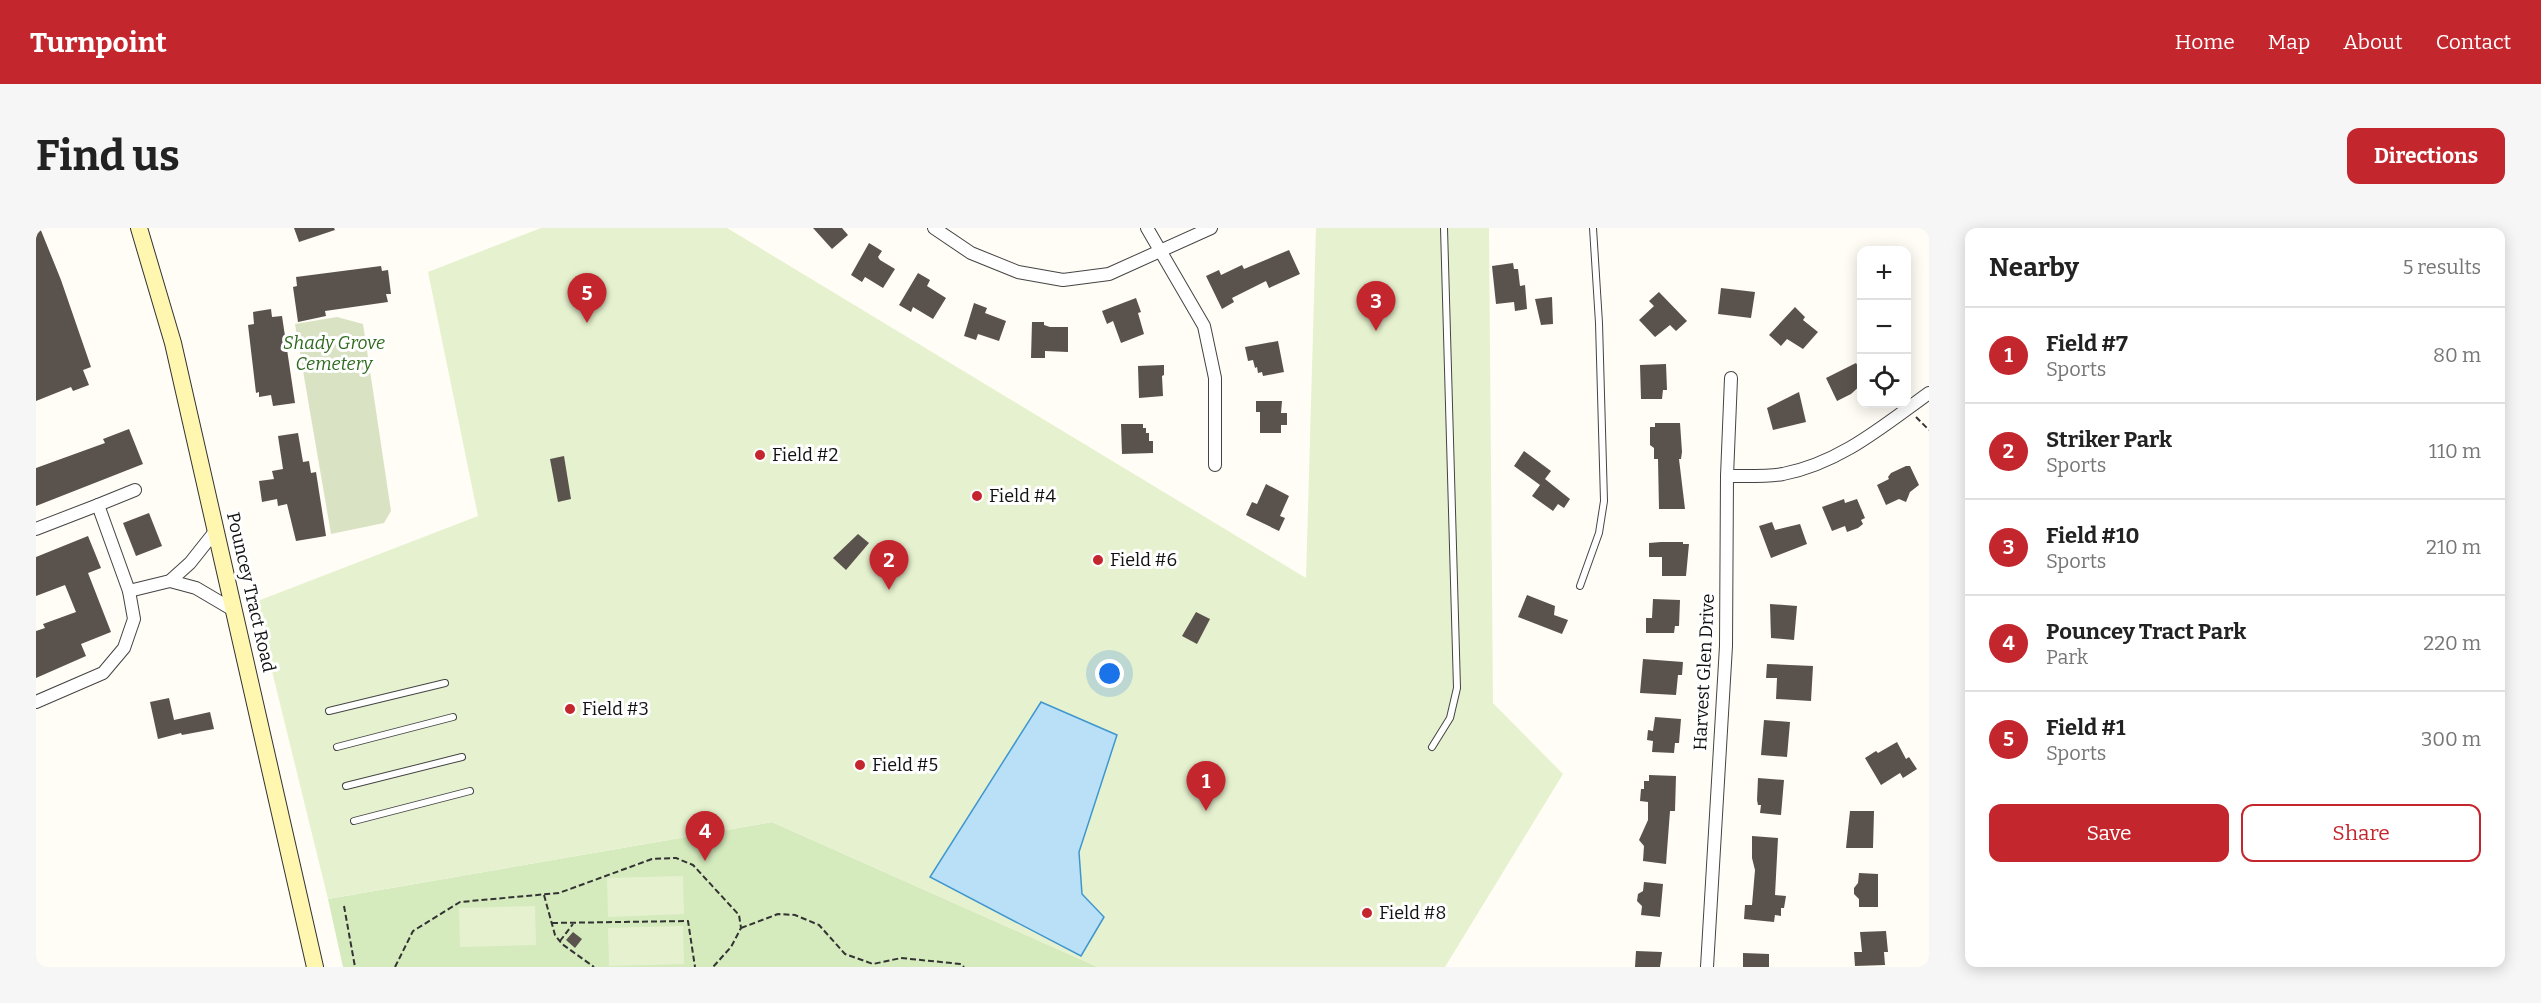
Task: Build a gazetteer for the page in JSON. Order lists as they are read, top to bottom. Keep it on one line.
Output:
{"streets":{"main road":["Pouncey Tract Road"],"street":["Harvest Glen Drive"]},"parks":["Shady Grove Cemetery"],"places":["Field #2","Field #4","Field #6","Field #3","Field #5","Field #8"],"page":{"header":"Turnpoint","nav":["Home","Map","About","Contact"],"buttons":["Directions",["Save","Share"]],"title":"Find us","heading":["Nearby","5 results"],"map_buttons":["+","−"],"pins":["5","3","2","1","4"],"list":[{"mark":"1","name":"Field #7","note":"Sports","value":"80 m"},{"mark":"2","name":"Striker Park","note":"Sports","value":"110 m"},{"mark":"3","name":"Field #10","note":"Sports","value":"210 m"},{"mark":"4","name":"Pouncey Tract Park","note":"Park","value":"220 m"},{"mark":"5","name":"Field #1","note":"Sports","value":"300 m"}]}}
